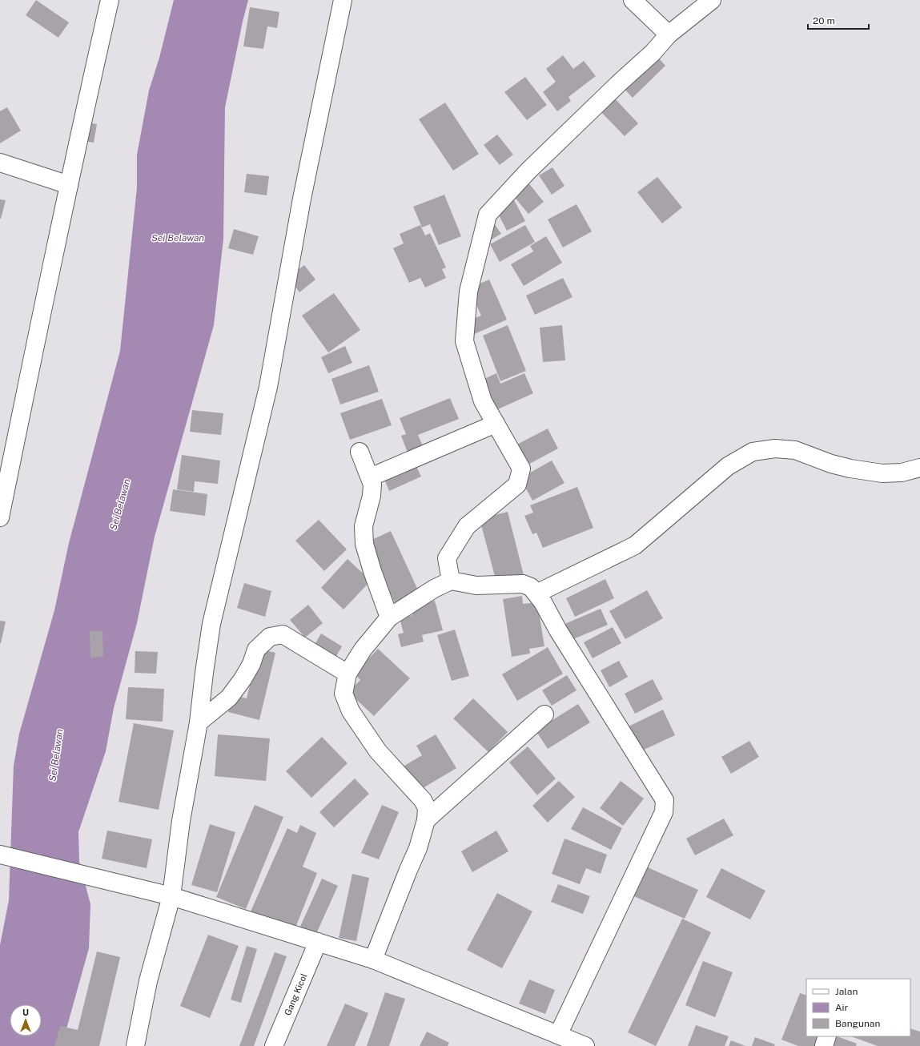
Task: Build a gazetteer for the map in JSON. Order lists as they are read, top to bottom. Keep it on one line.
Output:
{"streets":{"street":["Gang Kicol"]},"water":["Sei Belawan"],"legend":["Jalan","Air","Bangunan"],"scale_bar":"20 m","north":"top"}
